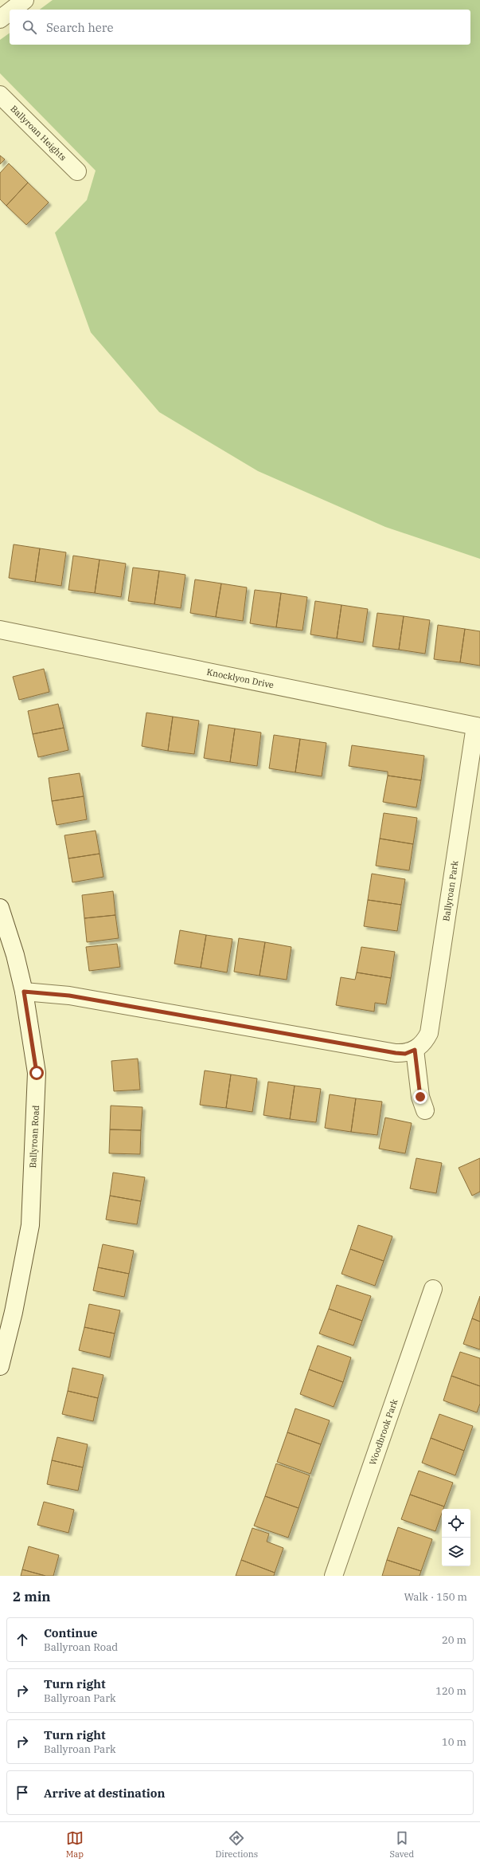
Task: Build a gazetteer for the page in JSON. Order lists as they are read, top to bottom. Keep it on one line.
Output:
{"streets":{"street":["Ballyroan Heights","Knocklyon Drive","Ballyroan Park","Ballyroan Road","Woodbrook Park"]},"crossings":[["Knocklyon Drive","Ballyroan Park"]],"page":{"search":"Search here","heading":["2 min","Walk · 150 m"],"list":[["Continue","Ballyroan Road","20 m"],["Turn right","Ballyroan Park","120 m"],["Turn right","Ballyroan Park","10 m"],"Arrive at destination"],"nav":["Map","Directions","Saved"]}}
